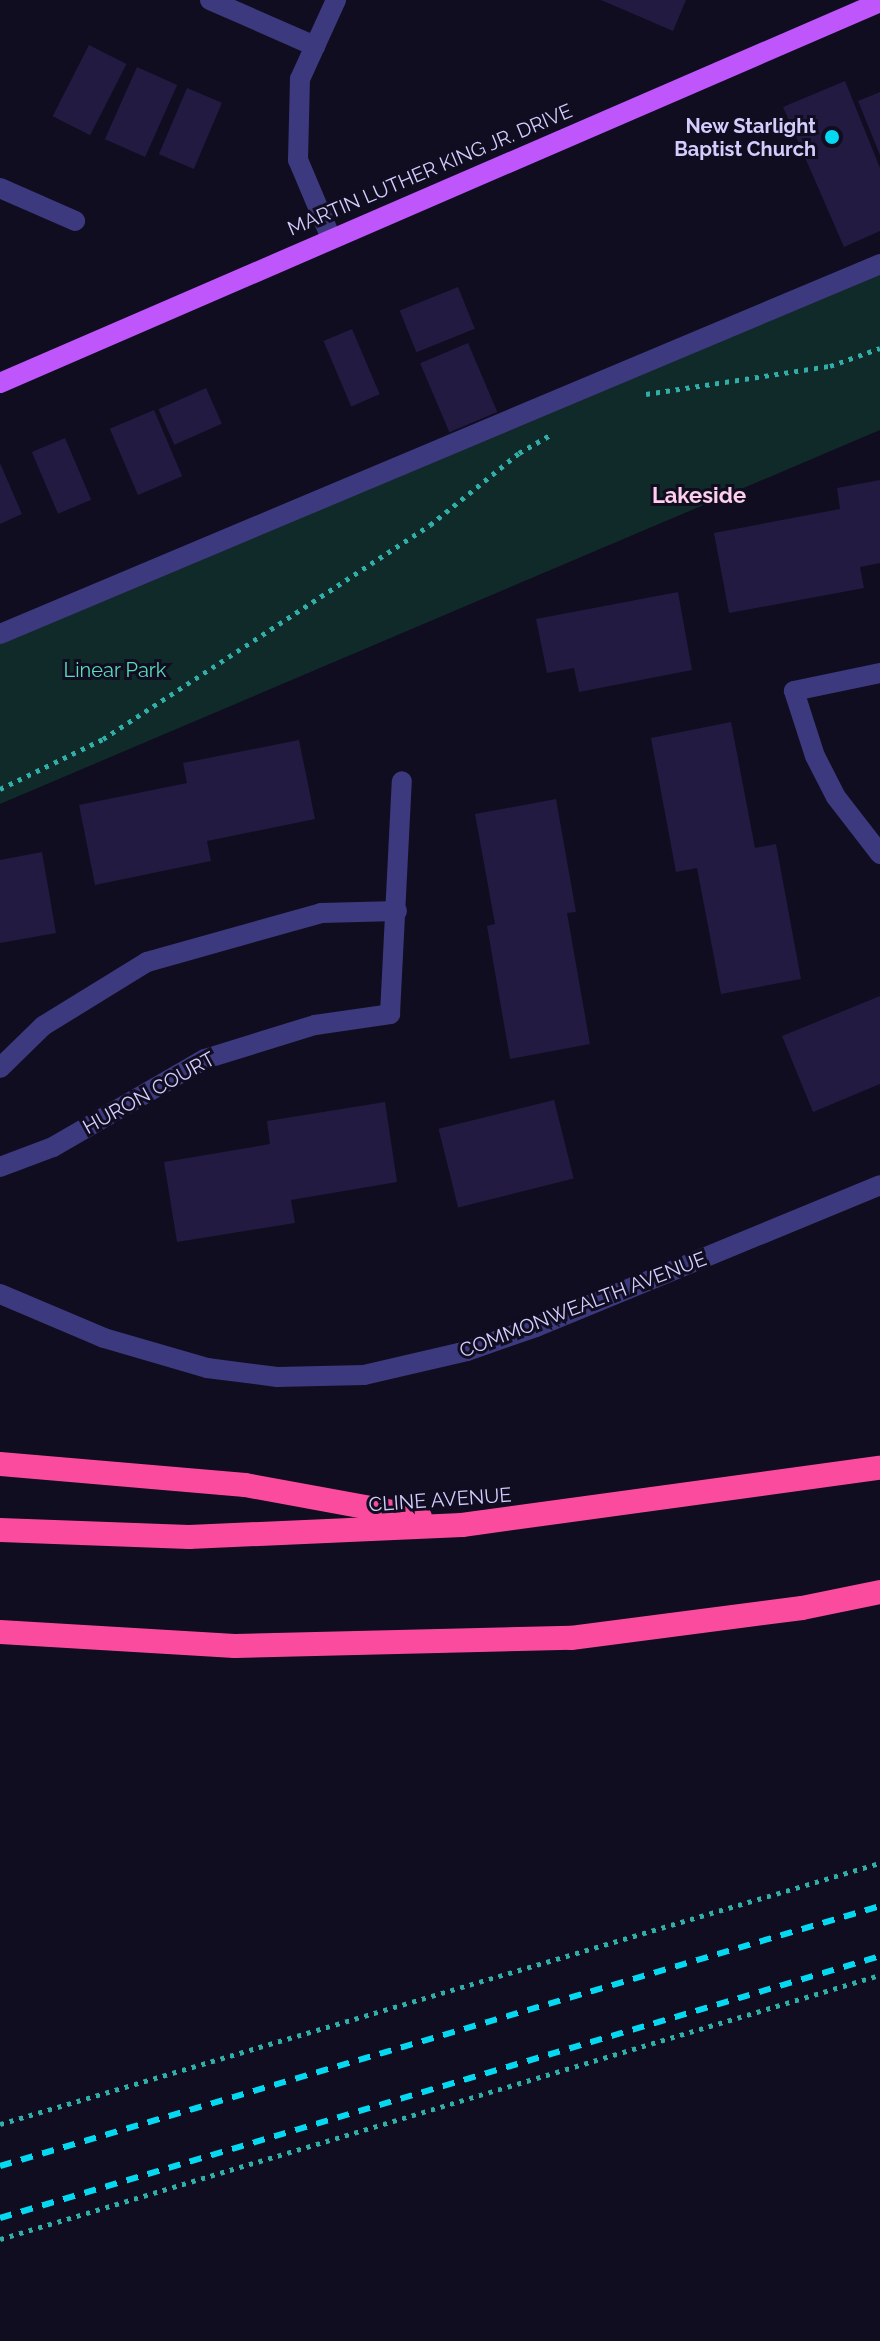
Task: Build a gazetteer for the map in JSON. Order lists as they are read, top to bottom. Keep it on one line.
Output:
{"streets":{"highway":["CLINE AVENUE"],"main road":["MARTIN LUTHER KING JR. DRIVE"],"street":["HURON COURT","COMMONWEALTH AVENUE"]},"districts":["Lakeside"],"parks":["Linear Park"],"places":["New Starlight Baptist Church"]}
